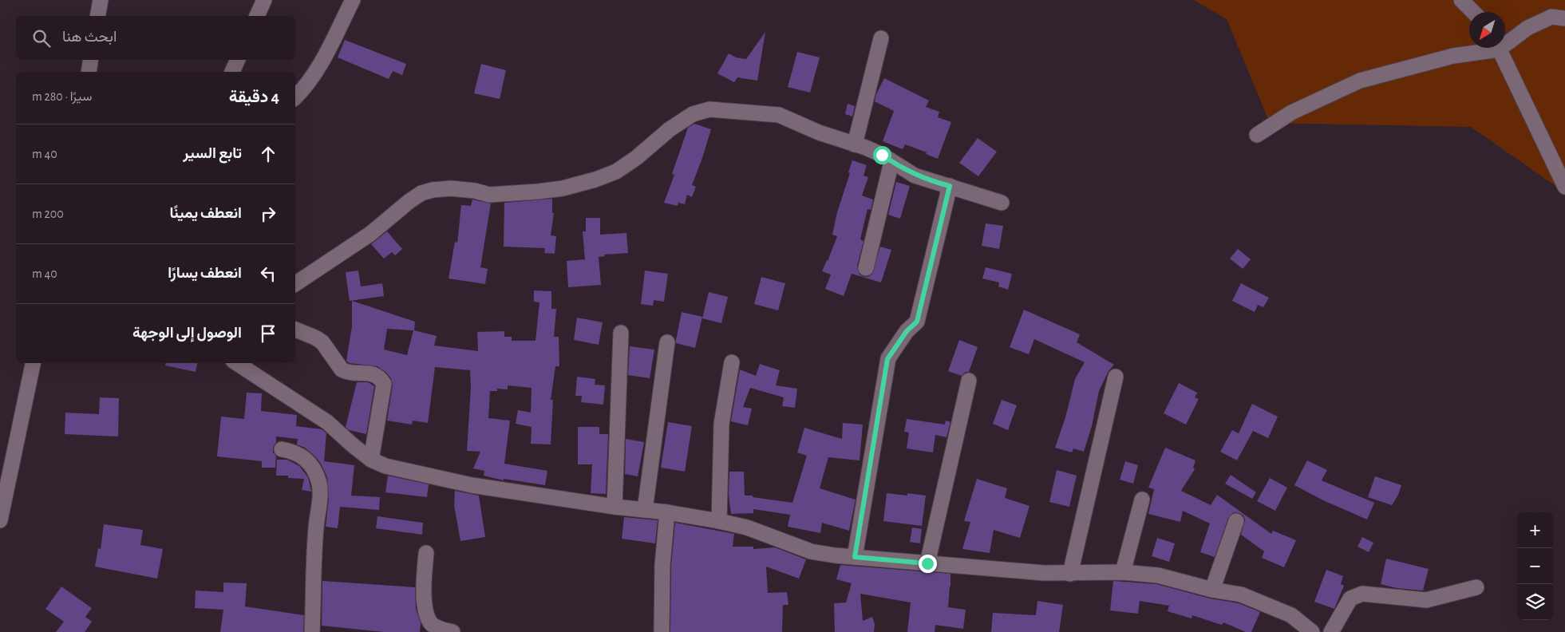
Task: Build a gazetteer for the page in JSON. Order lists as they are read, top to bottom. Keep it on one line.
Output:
{"north":"bottom left","page":{"search":"ابحث هنا","heading":["4 دقيقة","سيرًا · 280 m"],"list":[["تابع السير","40 m"],["انعطف يمينًا","200 m"],["انعطف يسارًا","40 m"],"الوصول إلى الوجهة"],"map_buttons":["+","−"]}}
